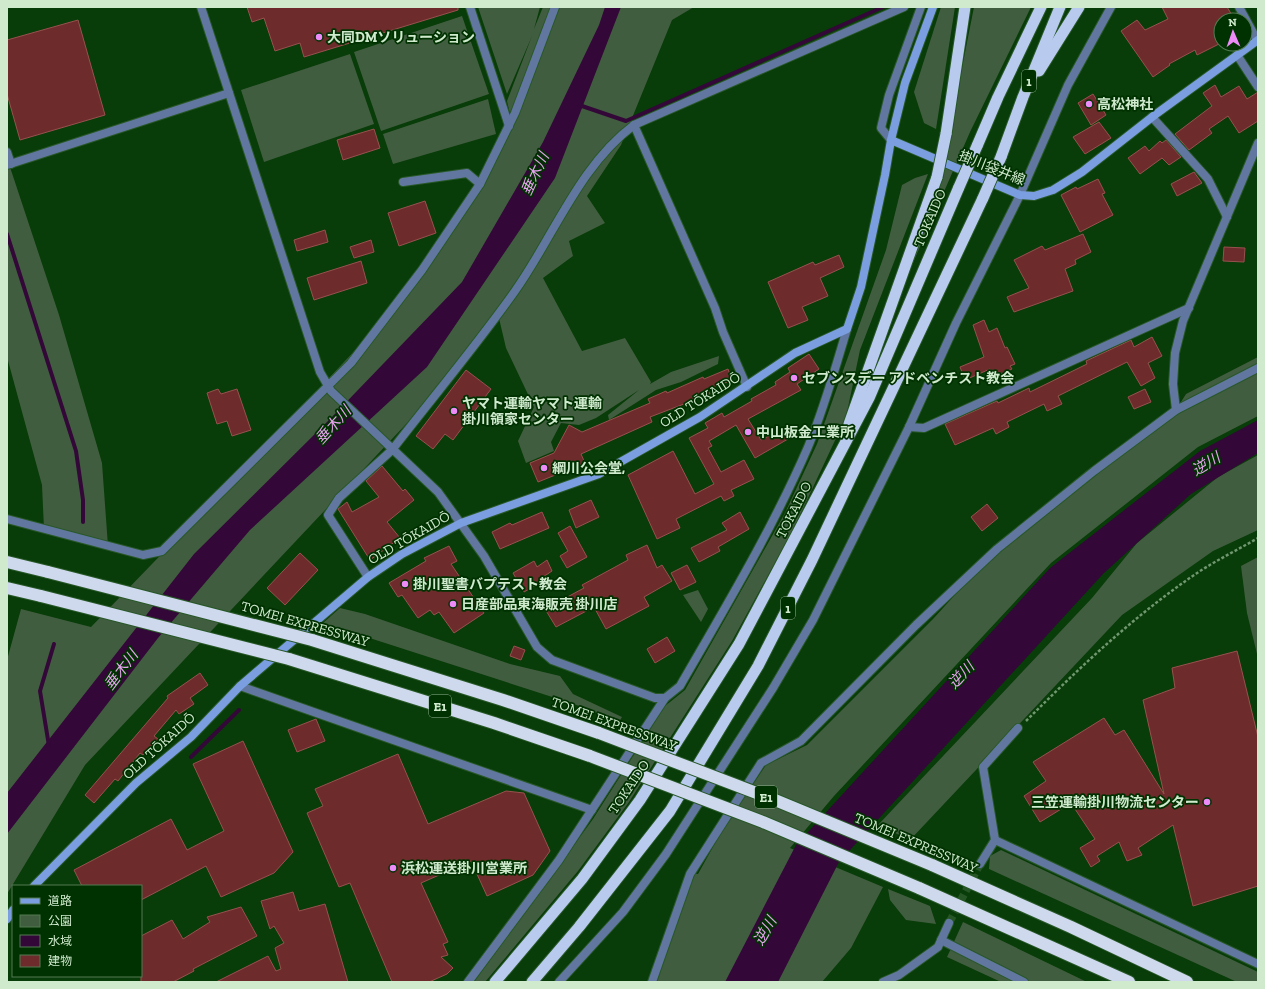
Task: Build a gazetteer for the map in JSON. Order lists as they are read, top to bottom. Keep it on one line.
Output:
{"streets":{"highway":["1","TOKAIDO","TOMEI EXPRESSWAY","E1"],"main road":["掛川袋井線","OLD TŌKAIDŌ"]},"crossings":[["1","TOKAIDO"]],"water":["垂木川","逆川"],"places":["大同DMソリューション","高松神社","セブンスデー アドベンチスト教会","ヤマト運輸ヤマト運輸 掛川領家センター","中山板金工業所","綱川公会堂,","掛川聖書バプテスト教会","日産部品東海販売 掛川店","三笠運輸掛川物流センター","浜松運送掛川営業所"],"legend":["道路","公園","水域","建物"],"north":"top"}
